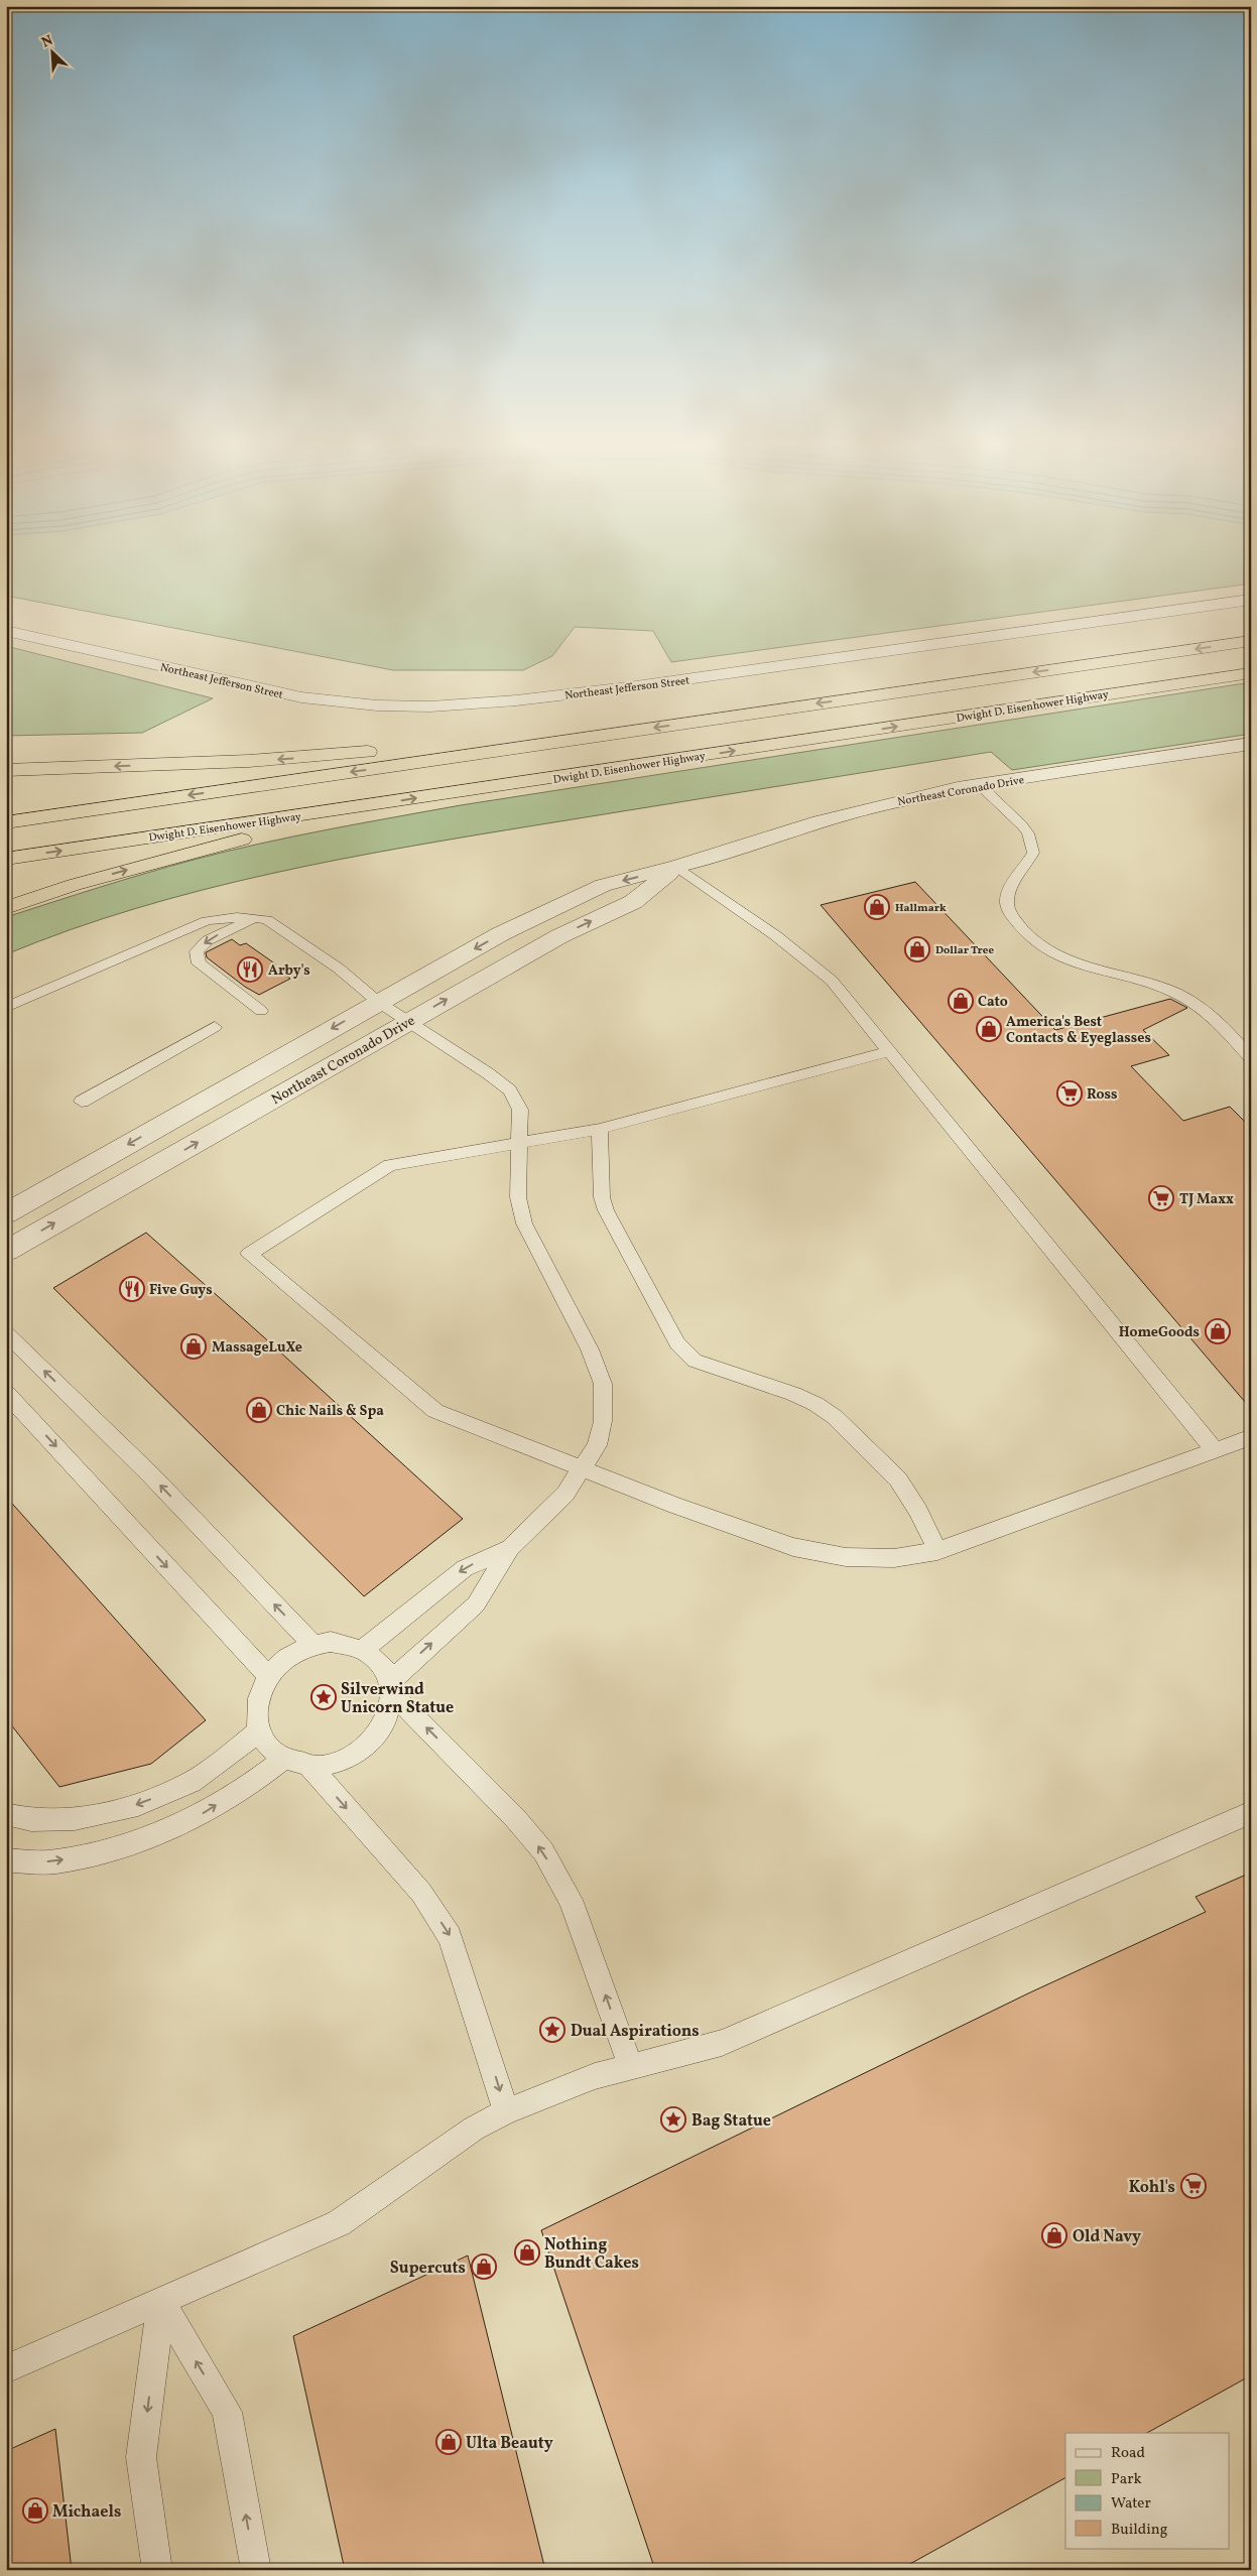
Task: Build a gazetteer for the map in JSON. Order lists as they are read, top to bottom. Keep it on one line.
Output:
{"streets":{"highway":["Dwight D. Eisenhower Highway"],"street":["Northeast Jefferson Street","Northeast Coronado Drive"]},"places":{"shop":["Hallmark","Dollar Tree","Cato","America's Best Contacts & Eyeglasses","HomeGoods","MassageLuXe","Chic Nails & Spa","Old Navy","Nothing Bundt Cakes","Supercuts","Ulta Beauty","Michaels"],"restaurant":["Arby's","Five Guys"],"supermarket":["Ross","TJ Maxx","Kohl's"],"place":["Silverwind Unicorn Statue","Dual Aspirations","Bag Statue"]},"legend":["Road","Park","Water","Building"],"north":"top left"}
